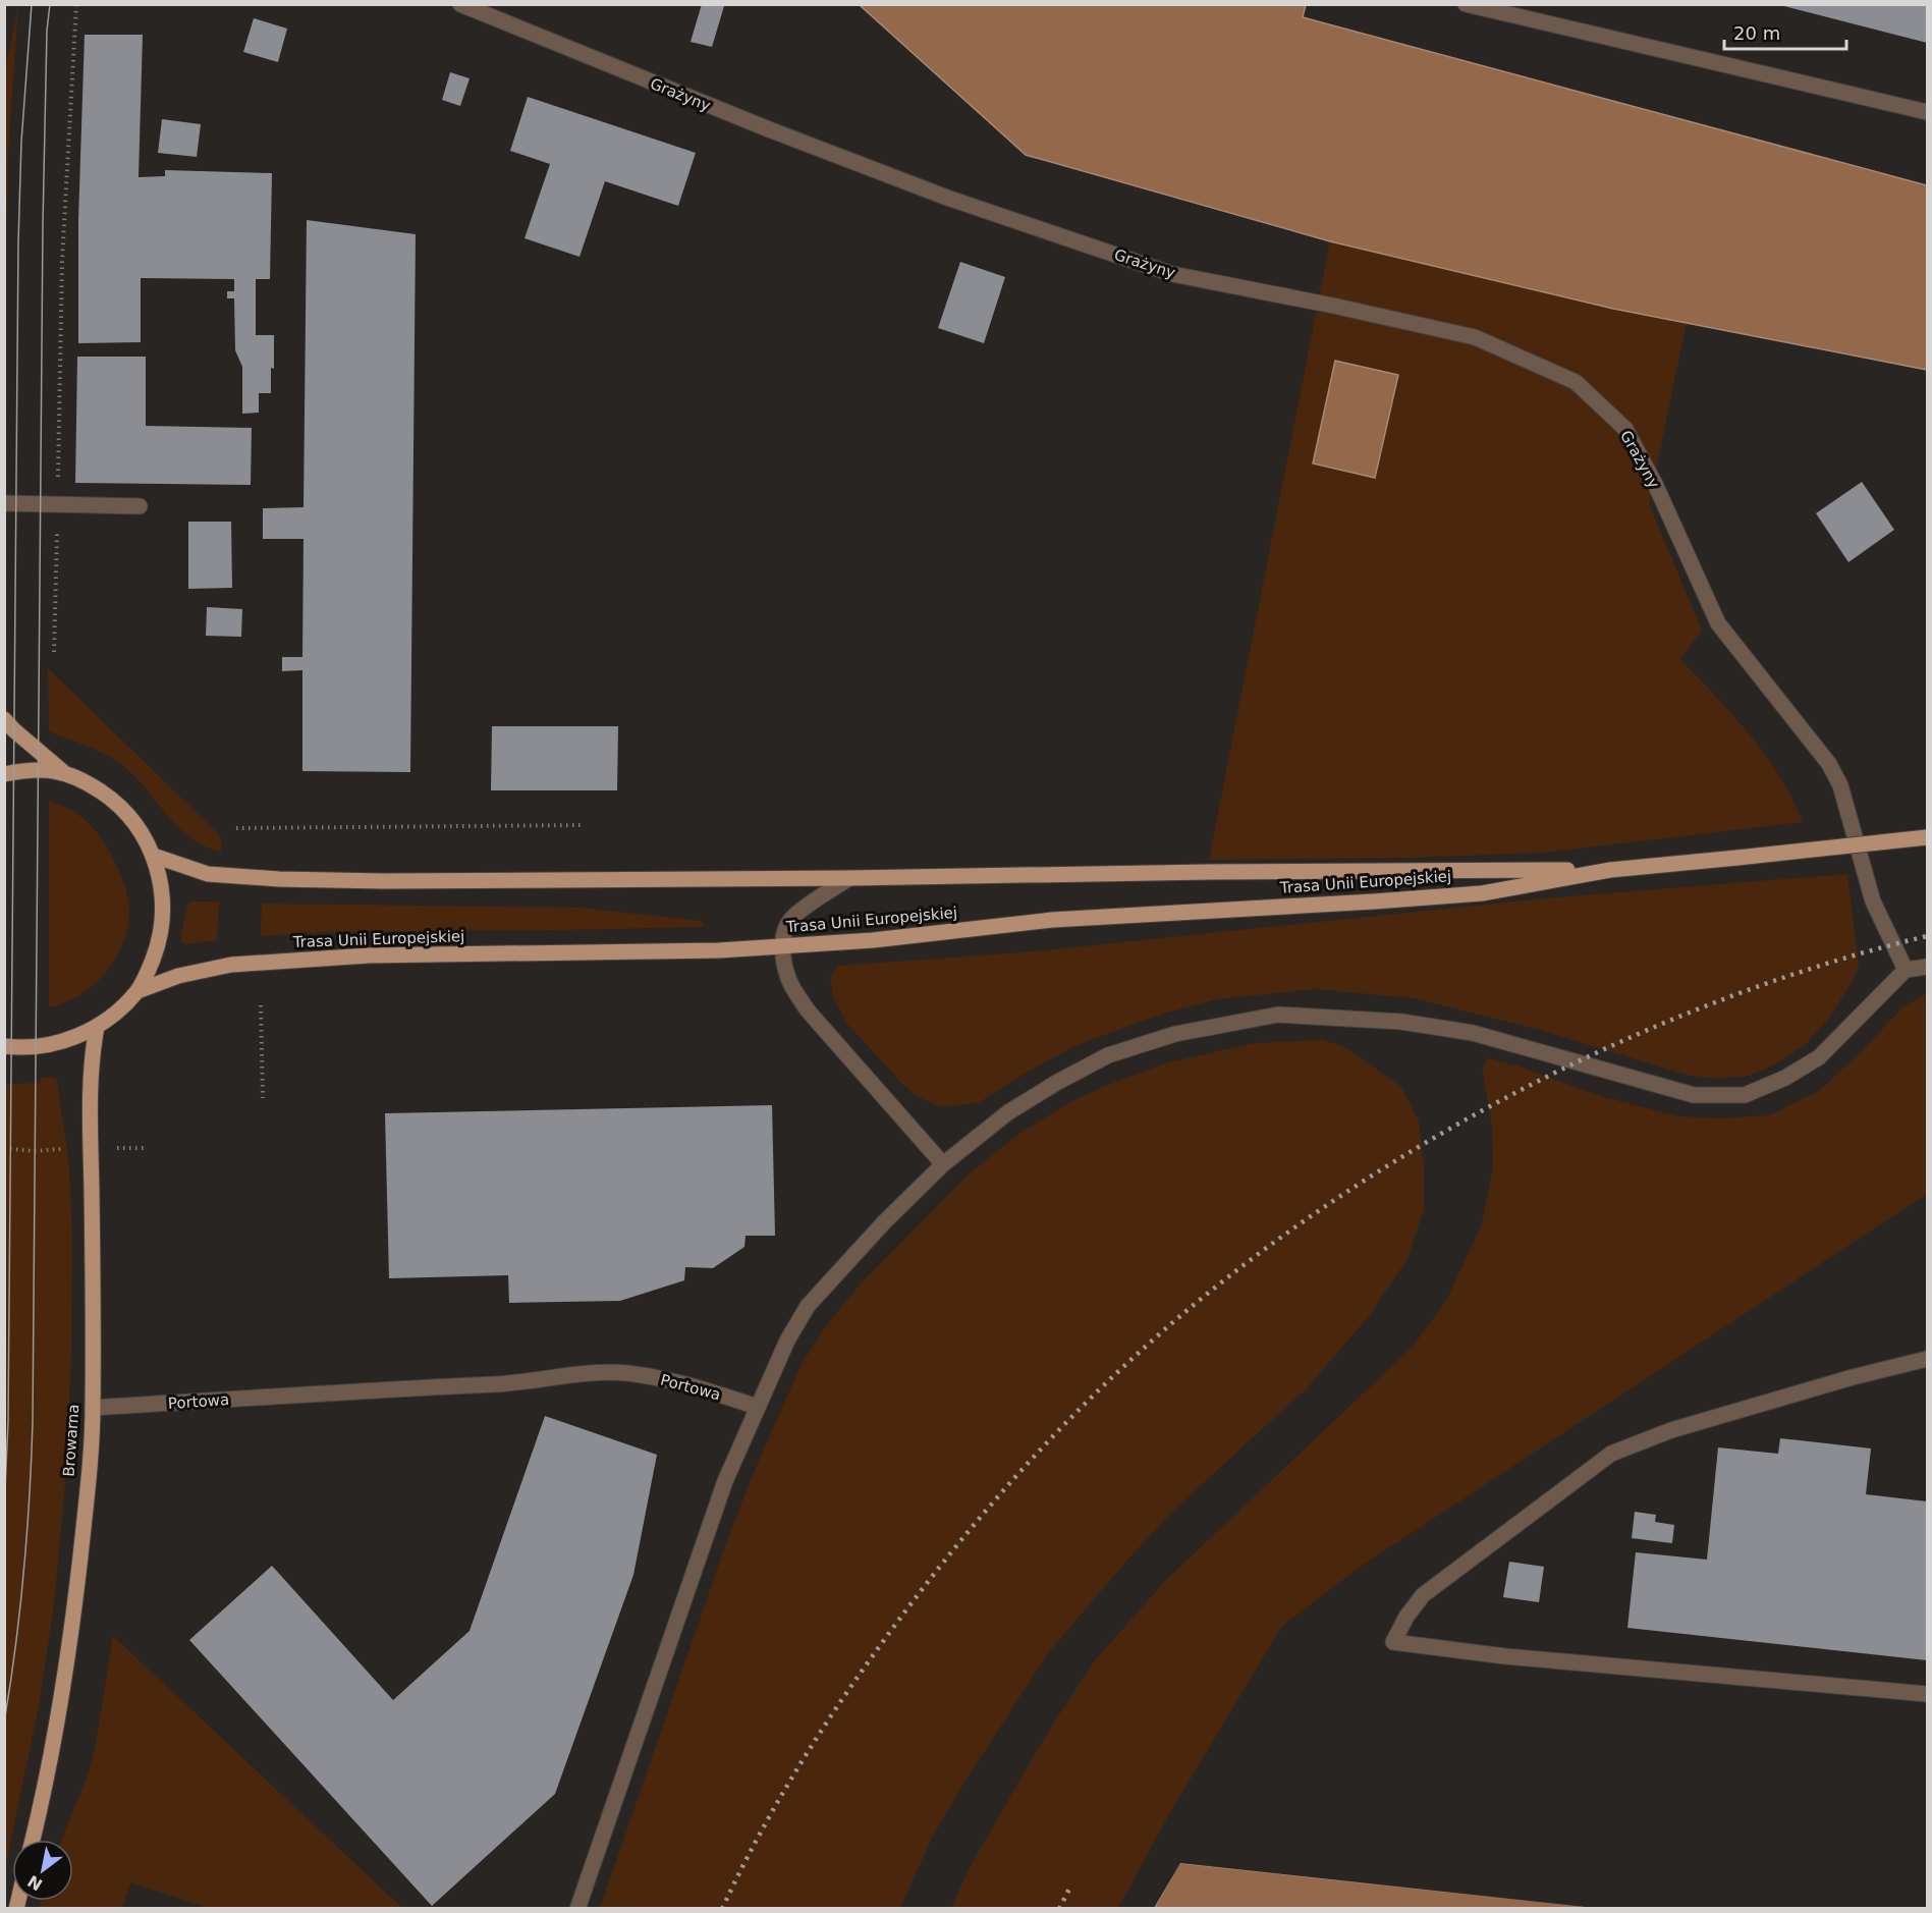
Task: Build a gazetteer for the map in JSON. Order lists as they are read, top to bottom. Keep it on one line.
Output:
{"streets":{"main road":["Trasa Unii Europejskiej","Browarna"],"street":["Grażyny","Portowa"]},"crossings":[["Portowa","Browarna"]],"scale_bar":"20 m","north":"bottom left"}
